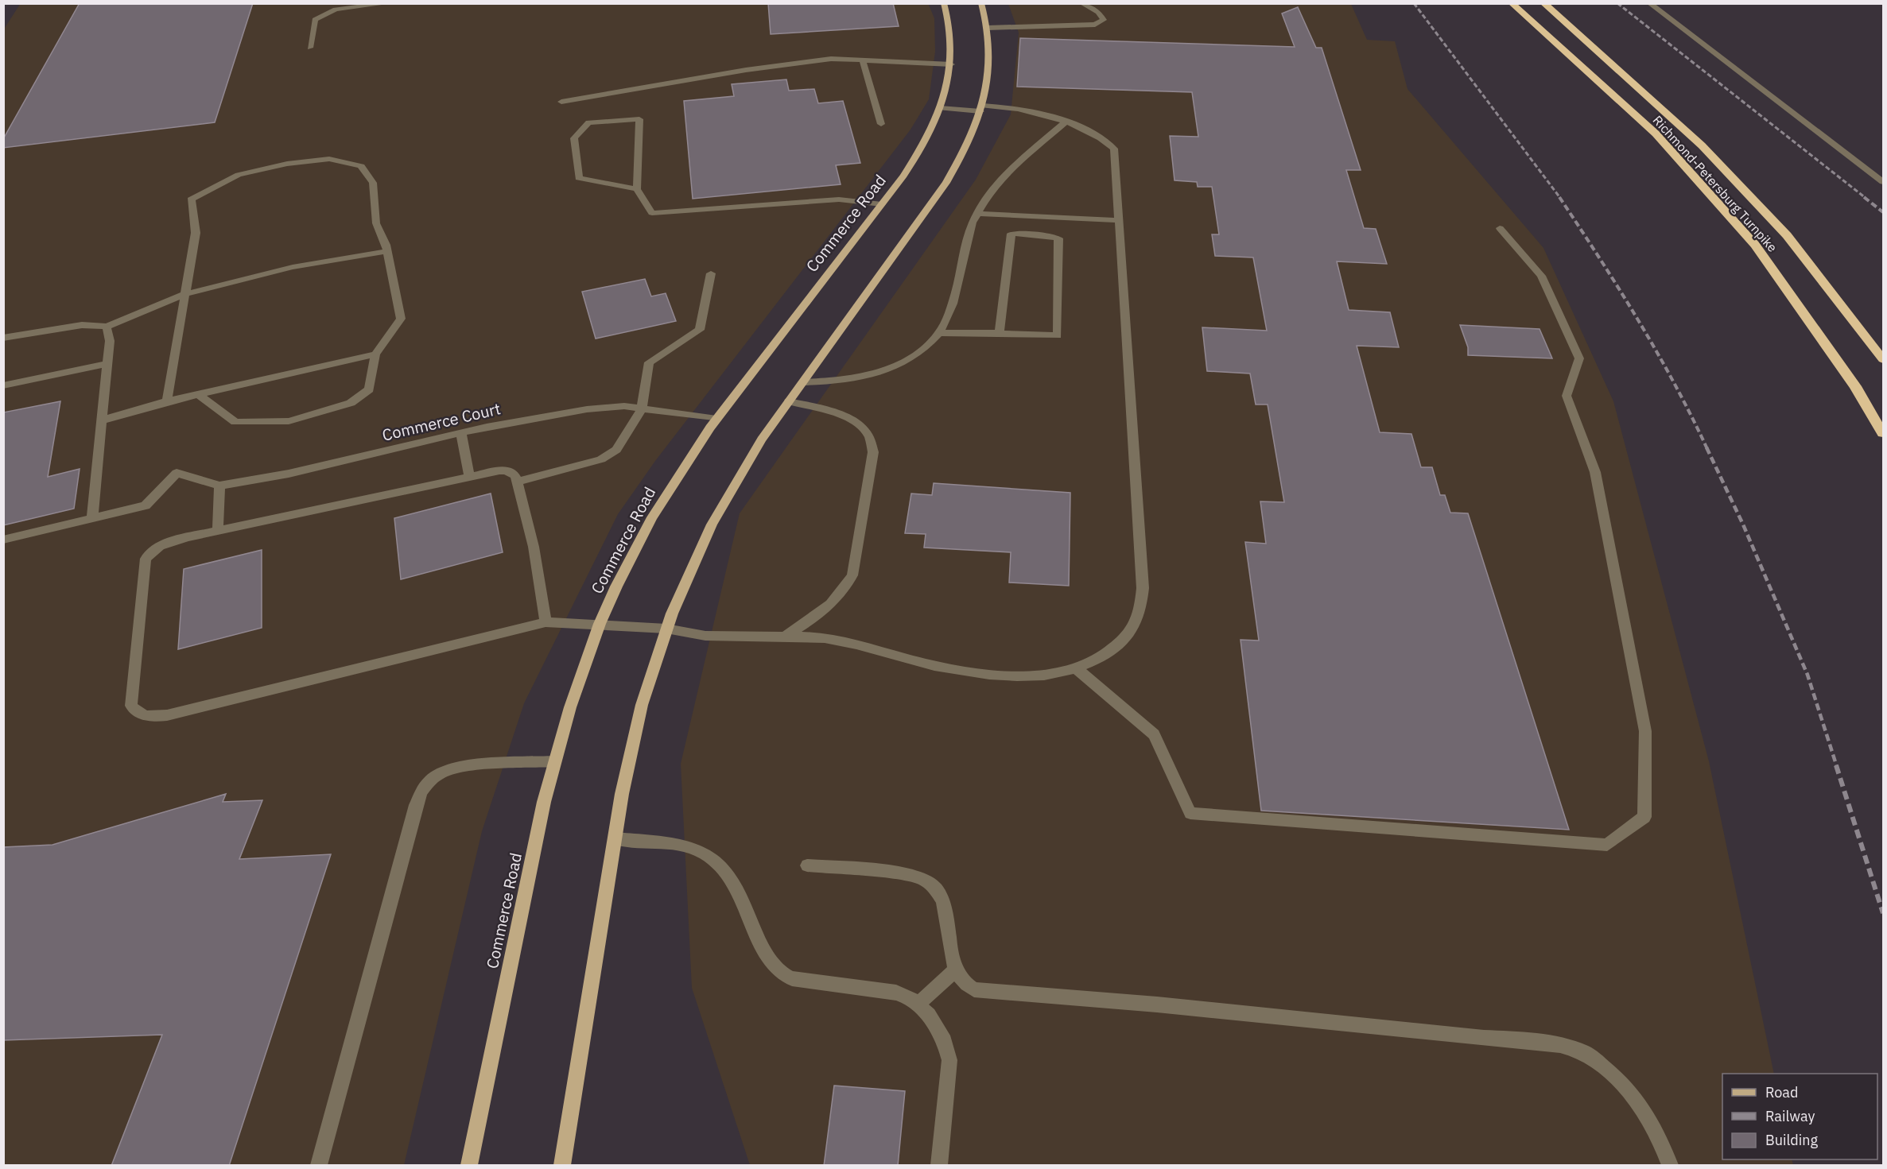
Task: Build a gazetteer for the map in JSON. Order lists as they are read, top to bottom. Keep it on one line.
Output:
{"streets":{"highway":["Richmond-Petersburg Turnpike"],"main road":["Commerce Road"],"street":["Commerce Court"]},"crossings":[["Commerce Road","Commerce Court"]],"legend":["Road","Railway","Building"]}
